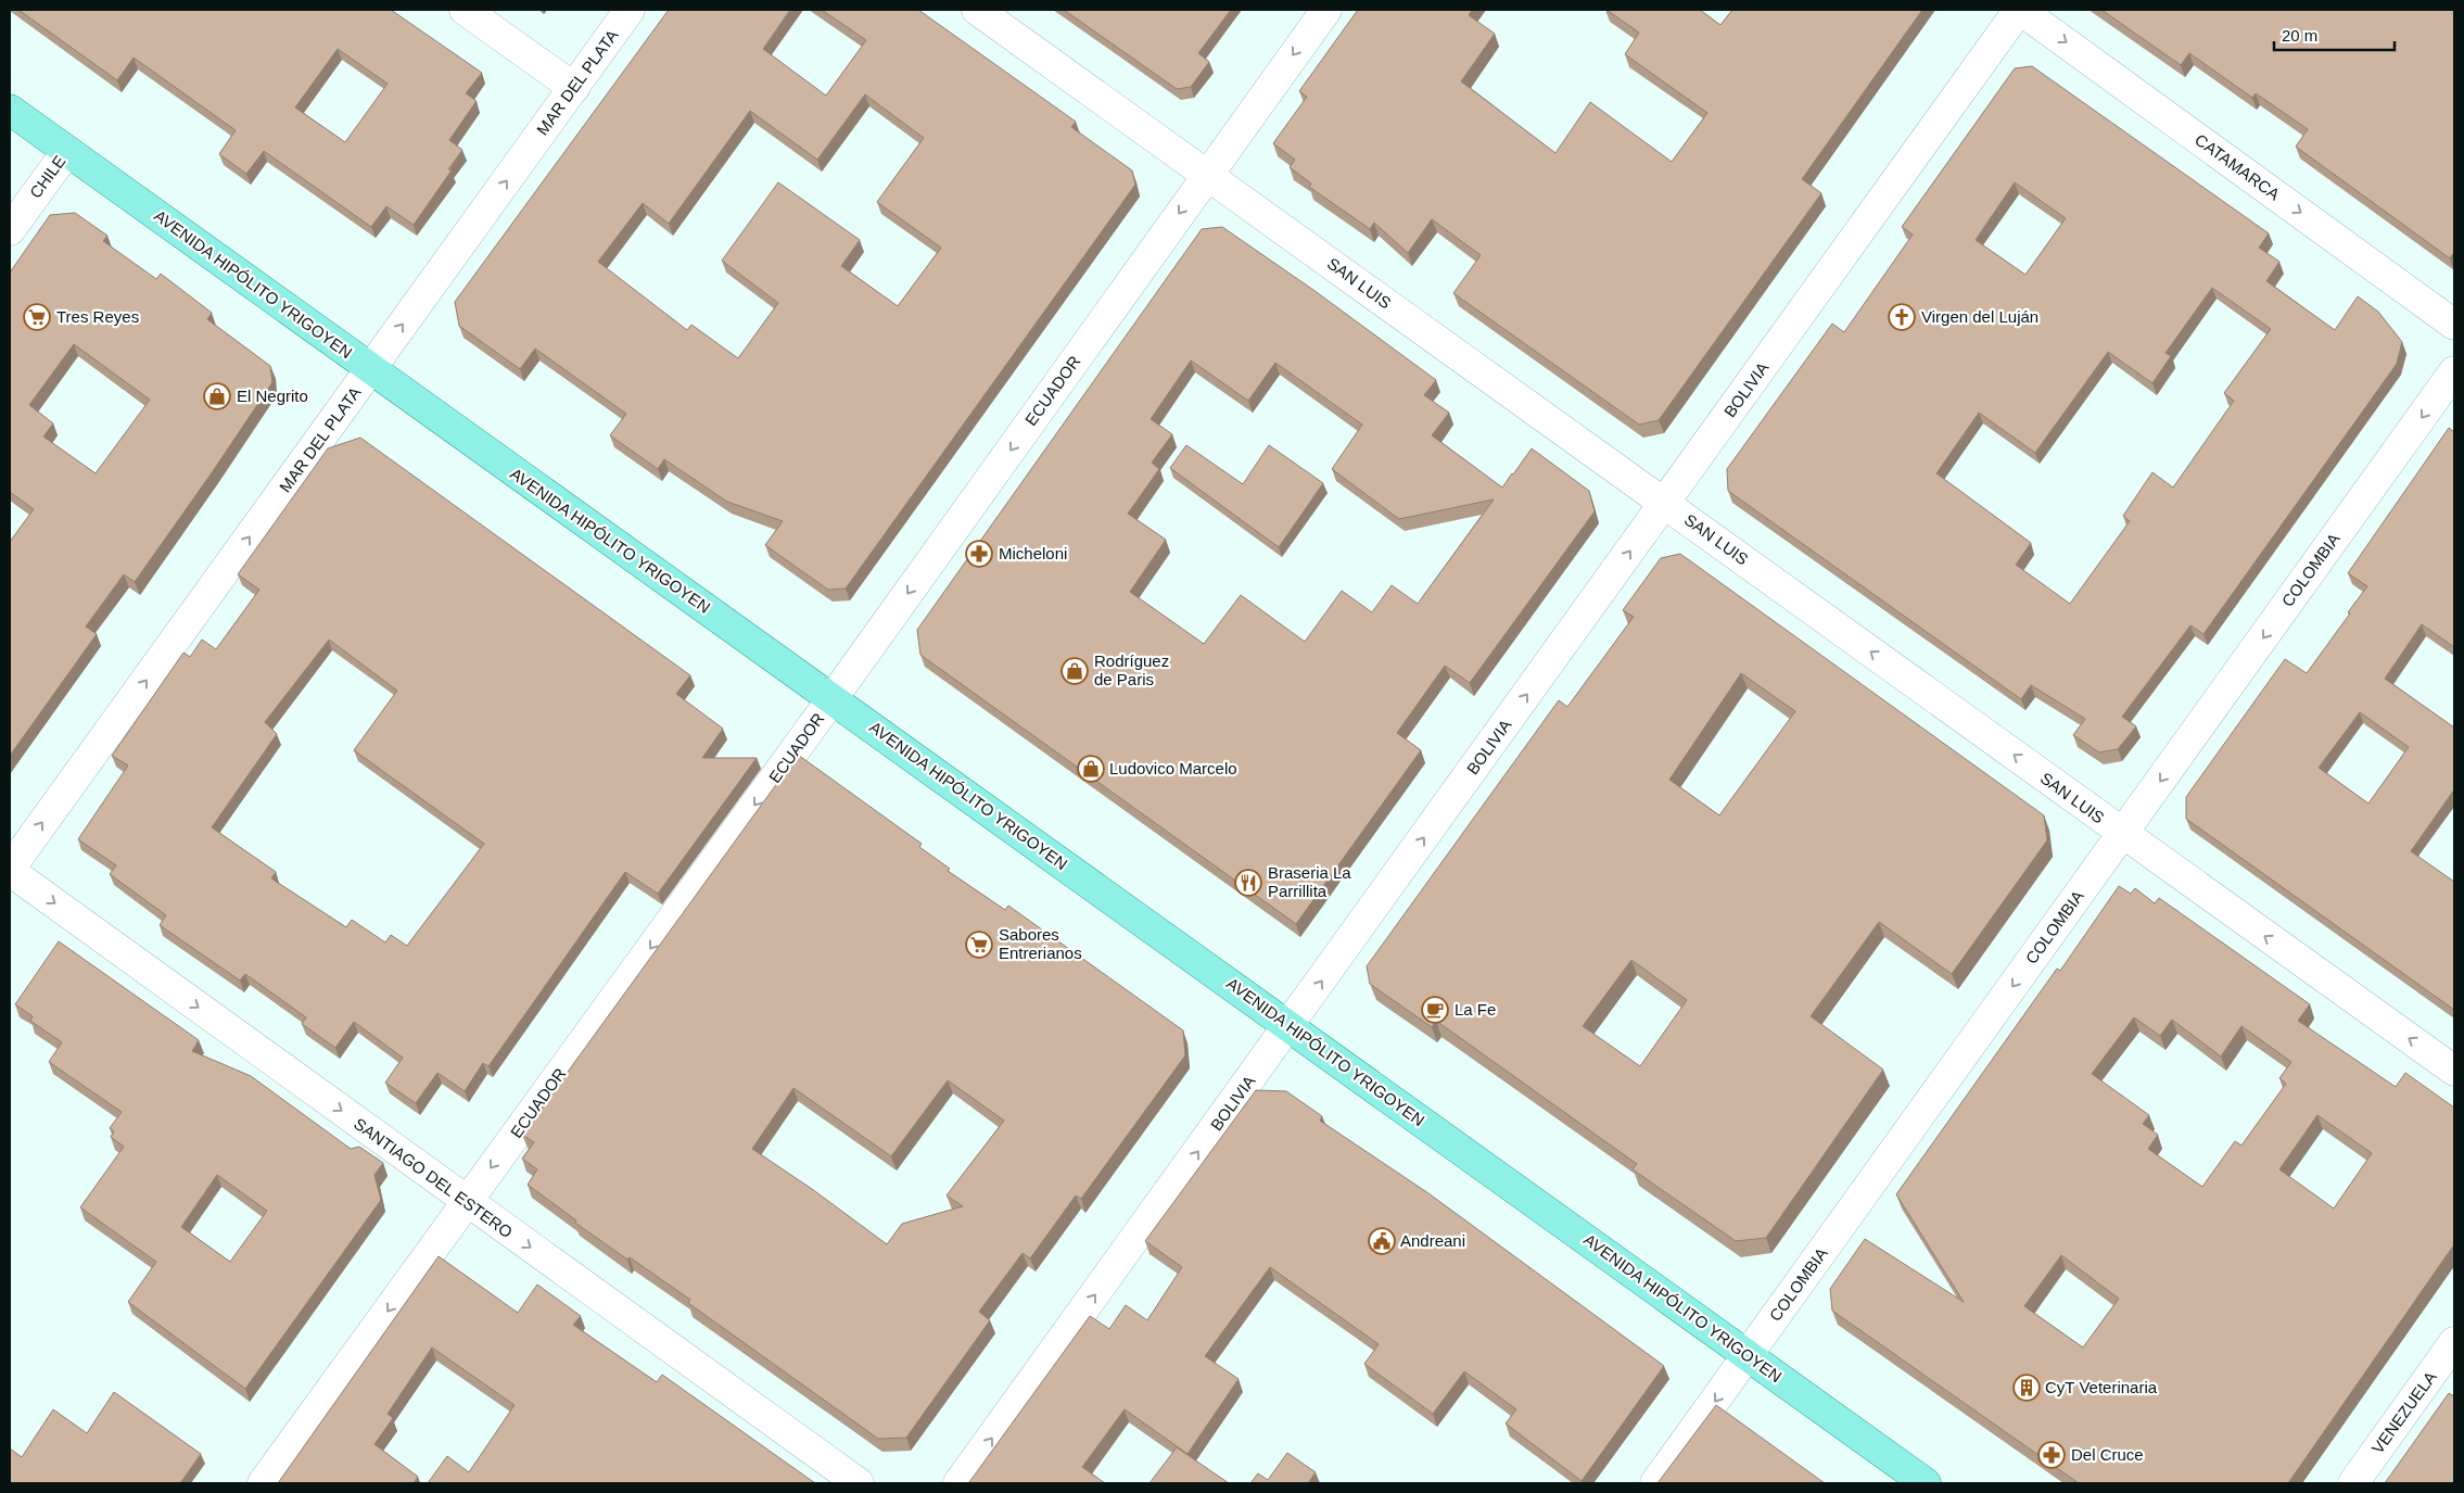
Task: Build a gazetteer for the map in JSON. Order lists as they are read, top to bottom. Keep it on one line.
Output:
{"streets":{"main road":["AVENIDA HIPÓLITO YRIGOYEN"],"street":["MAR DEL PLATA","CATAMARCA","CHILE","SAN LUIS","BOLIVIA","ECUADOR","COLOMBIA","SANTIAGO DEL ESTERO","VENEZUELA"]},"crossings":[["MAR DEL PLATA","AVENIDA HIPÓLITO YRIGOYEN"],["MAR DEL PLATA","SANTIAGO DEL ESTERO"],["CATAMARCA","BOLIVIA"],["CHILE","AVENIDA HIPÓLITO YRIGOYEN"],["SAN LUIS","BOLIVIA"],["SAN LUIS","ECUADOR"],["SAN LUIS","COLOMBIA"],["AVENIDA HIPÓLITO YRIGOYEN","BOLIVIA"],["AVENIDA HIPÓLITO YRIGOYEN","ECUADOR"],["AVENIDA HIPÓLITO YRIGOYEN","COLOMBIA"],["ECUADOR","SANTIAGO DEL ESTERO"]],"one_way":["MAR DEL PLATA","CATAMARCA","SAN LUIS","BOLIVIA","ECUADOR","COLOMBIA","SANTIAGO DEL ESTERO"],"places":{"supermarket":["Tres Reyes","Sabores Entrerianos"],"church":["Virgen del Luján"],"shop":["El Negrito","Rodríguez de Paris","Ludovico Marcelo"],"pharmacy":["Micheloni","Del Cruce"],"restaurant":["Braseria La Parrillita"],"cafe":["La Fe"],"public building":["Andreani"],"building":["CyT Veterinaria"]},"scale_bar":"20 m"}
